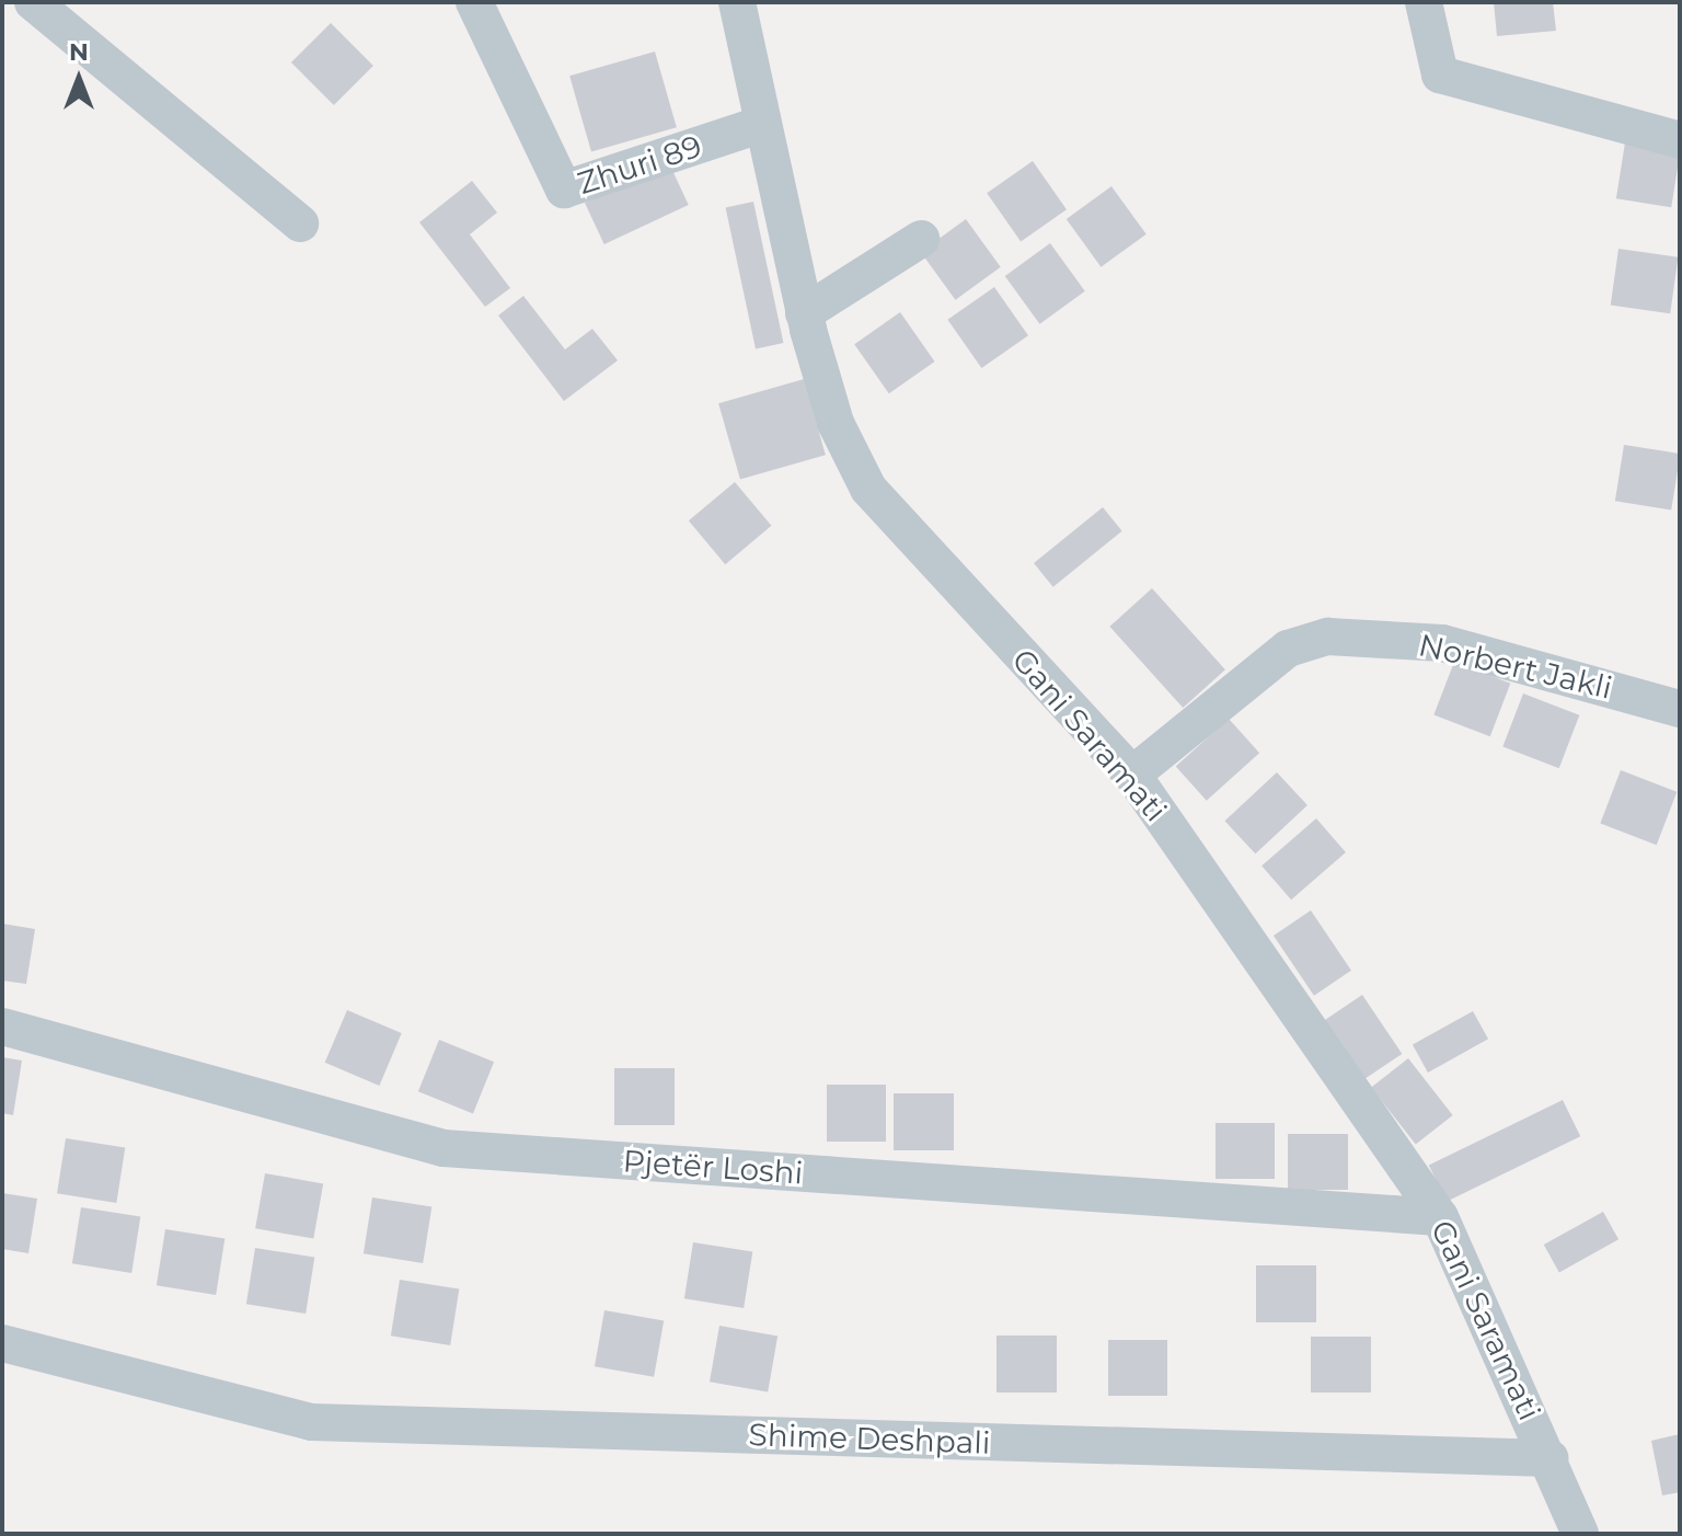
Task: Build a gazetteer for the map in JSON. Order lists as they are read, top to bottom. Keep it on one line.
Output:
{"streets":{"street":["Zhuri 89","Norbert Jakli","Gani Saramati","Pjetër Loshi","Shime Deshpali"]},"crossings":[["Zhuri 89","Gani Saramati"],["Norbert Jakli","Gani Saramati"],["Gani Saramati","Pjetër Loshi"],["Gani Saramati","Shime Deshpali"]],"north":"top"}
